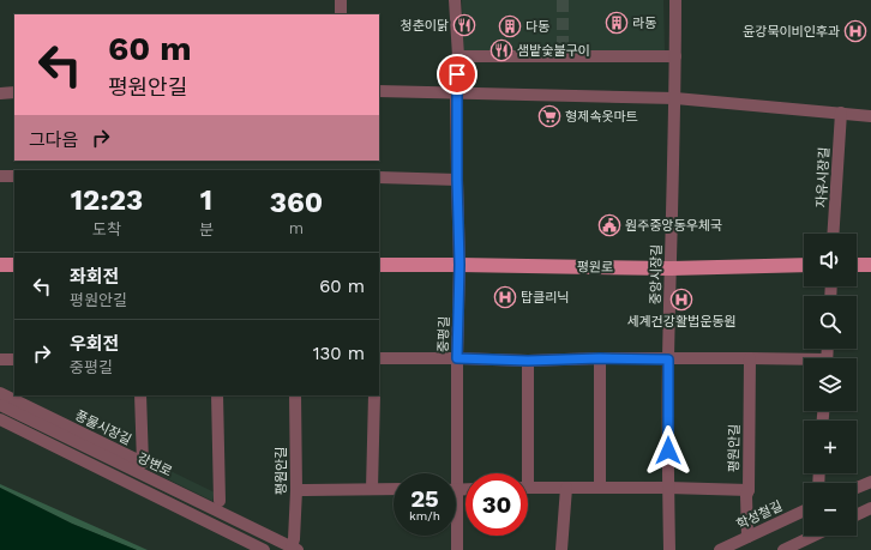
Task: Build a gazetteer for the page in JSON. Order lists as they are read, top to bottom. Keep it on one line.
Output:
{"streets":{"main road":["평원로"],"street":["자유시장길","중앙시장길","중평길","풍물시장길","평원안길","강변로","학성철길"]},"crossings":[["평원로","중앙시장길"],["평원로","중평길"],["평원안길","강변로"],["평원안길","학성철길"]],"places":{"building":["라동","다동"],"restaurant":["청춘이닭","샘밭숯불구이"],"hospital":["윤강묵이비인후과","탑클리닉","세계건강활법운동원"],"supermarket":["형제속옷마트"],"public building":["원주중앙동우체국"]},"page":{"turn":["60 m","평원안길"],"then":"그다음","eta":["12:23","도착","1","분","360","m"],"map_buttons":["+","−"],"list":[{"name":"좌회전","note":"평원안길","value":"60 m"},{"name":"우회전","note":"중평길","value":"130 m"}],"speed":"25 km/h","limit":"30"}}
